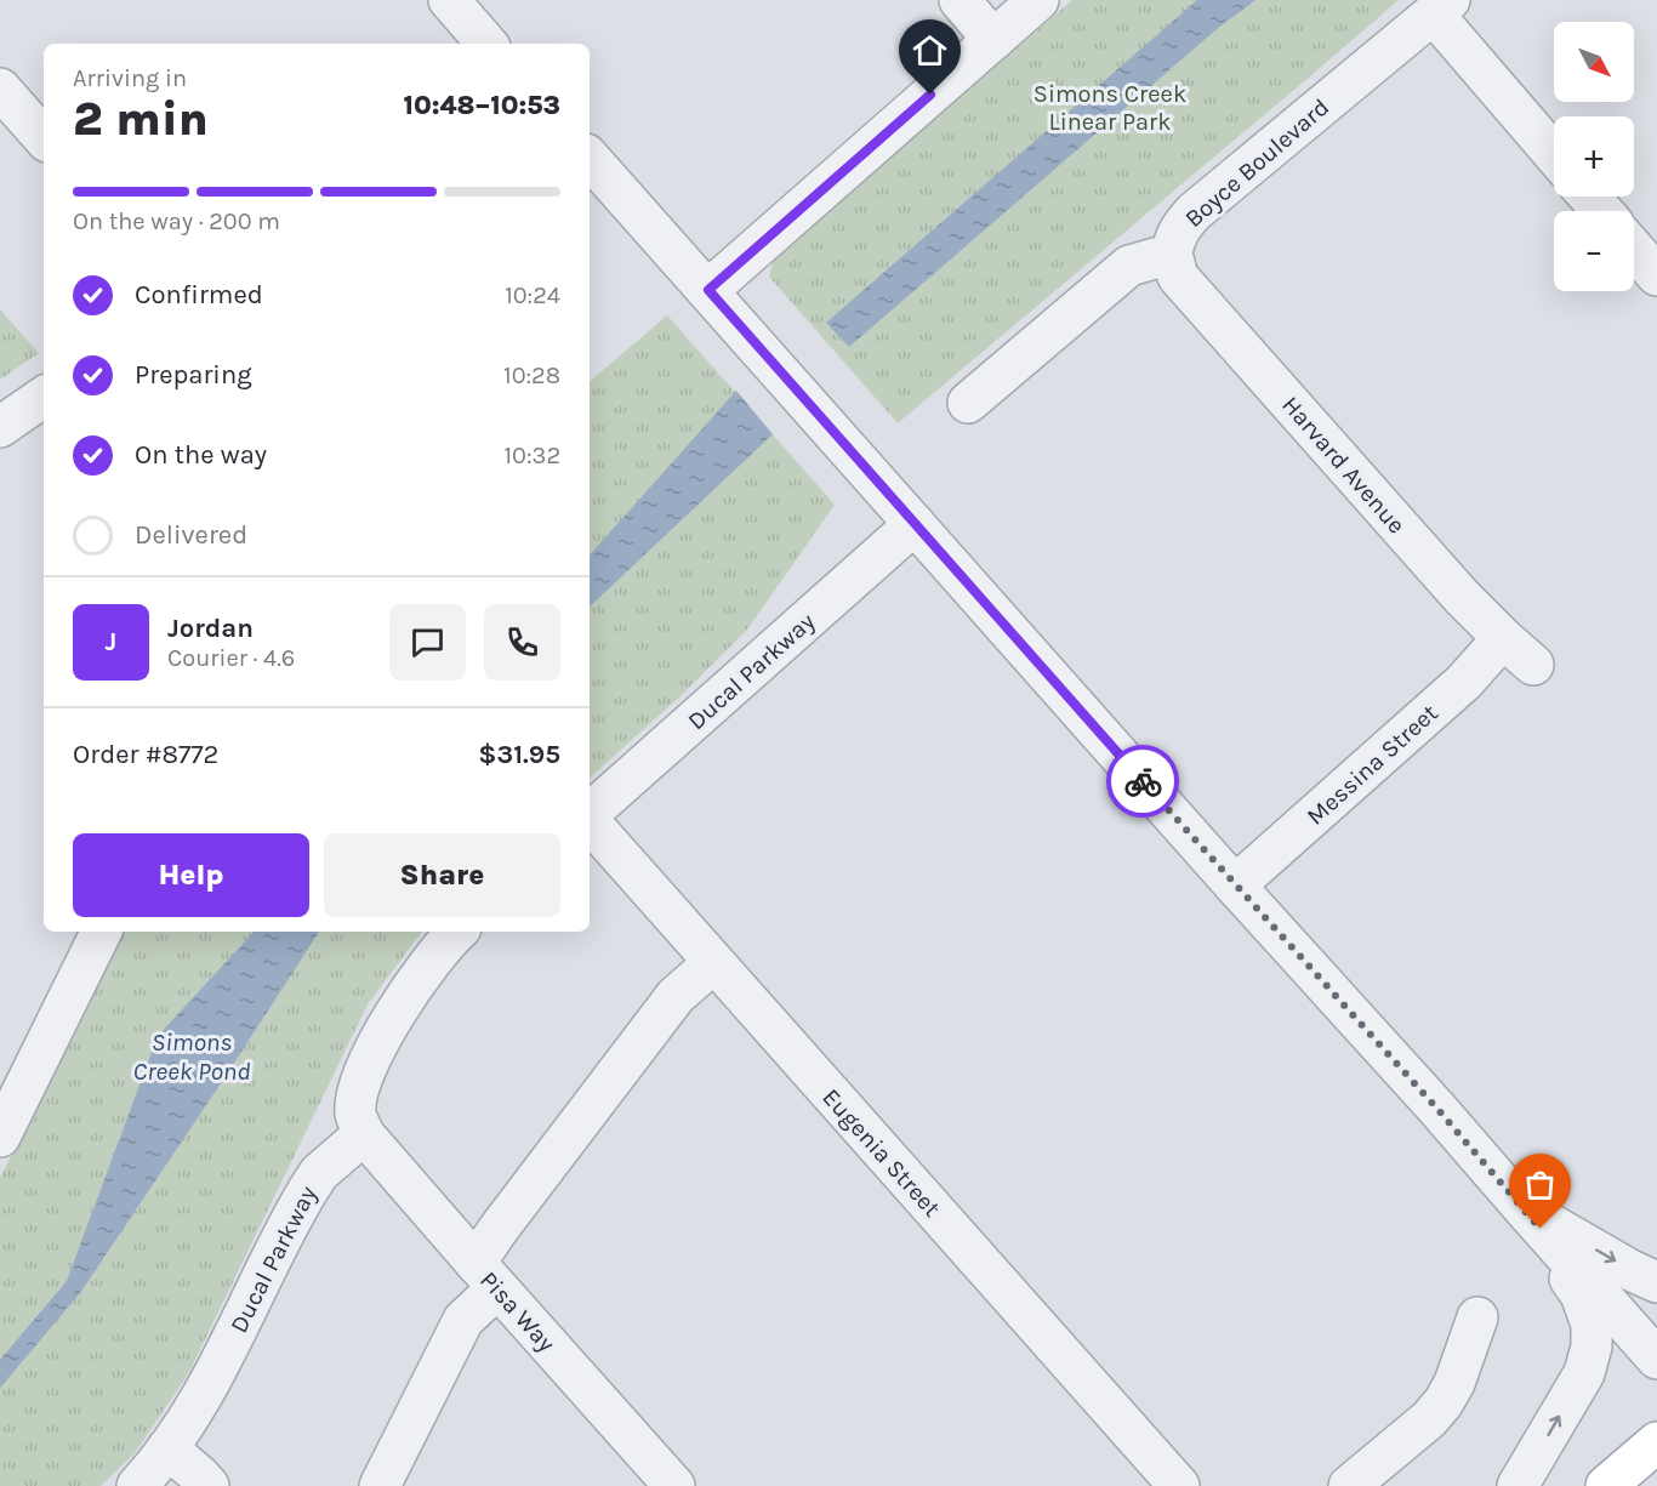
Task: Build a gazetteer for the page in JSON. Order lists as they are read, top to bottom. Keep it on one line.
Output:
{"streets":{"street":["Boyce Boulevard","Harvard Avenue","Ducal Parkway","Messina Street","Eugenia Street","Pisa Way"]},"crossings":[["Boyce Boulevard","Harvard Avenue"],["Harvard Avenue","Messina Street"],["Ducal Parkway","Pisa Way"]],"water":["Simons Creek Pond"],"parks":["Simons Creek Linear Park"],"north":"bottom right","page":{"map_buttons":["+","−"],"heading":["2 min","Arriving in","10:48–10:53"],"panel":["Jordan","Courier · 4.6","Order #8772","$31.95"],"bar":"On the way · 200 m","list":[["Confirmed","10:24"],["Preparing","10:28"],["On the way","10:32"],"Delivered"],"round":"J","buttons":["Help","Share"]}}
